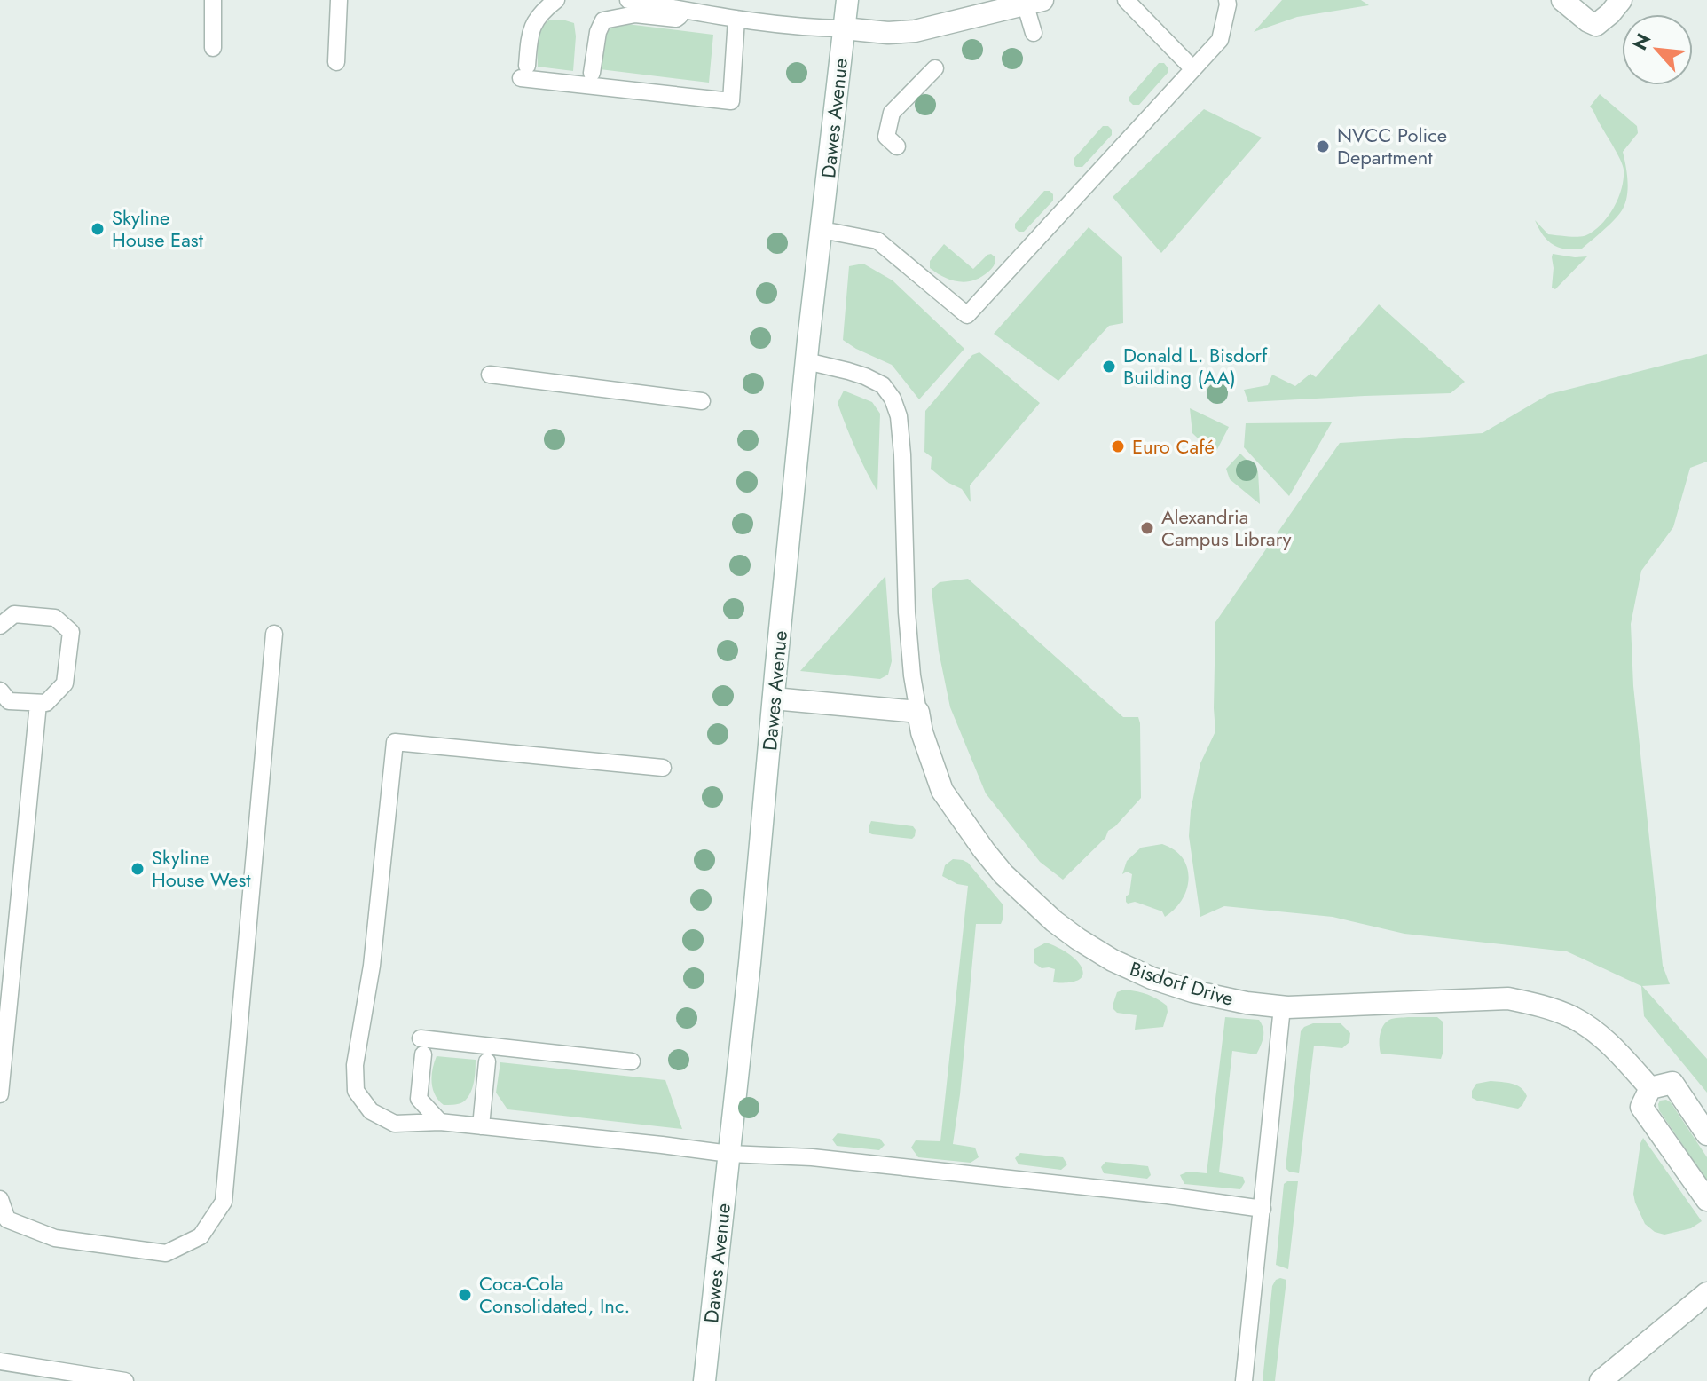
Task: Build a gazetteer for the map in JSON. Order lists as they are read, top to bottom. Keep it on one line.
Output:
{"streets":{"street":["Dawes Avenue","Bisdorf Drive"]},"places":["NVCC Police Department","Skyline House East","Donald L. Bisdorf Building (AA)","Euro Café","Alexandria Campus Library","Skyline House West","Coca-Cola Consolidated, Inc."],"north":"top left"}
